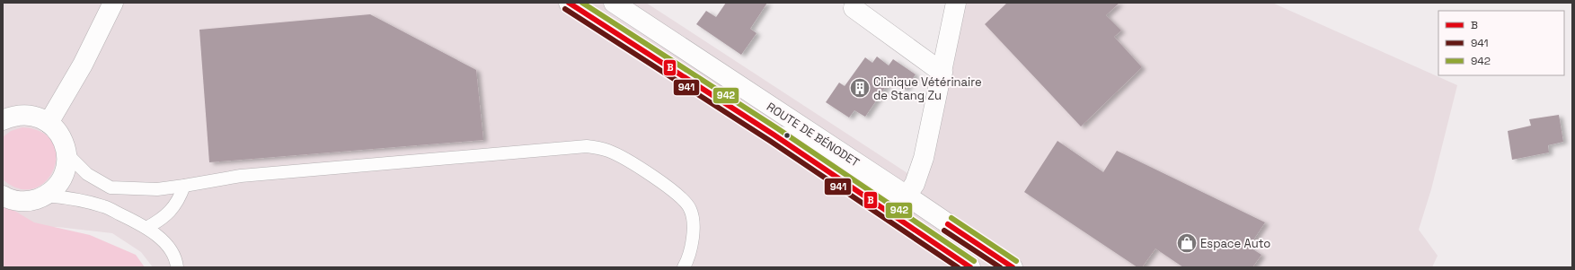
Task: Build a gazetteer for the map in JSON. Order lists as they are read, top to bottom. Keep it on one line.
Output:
{"streets":{"main road":["ROUTE DE BÉNODET"]},"places":{"building":["Clinique Vétérinaire de Stang Zu"],"shop":["Espace Auto"]},"lines":["transit line B","transit line 942","transit line 941"],"legend":["B","941","942"]}
